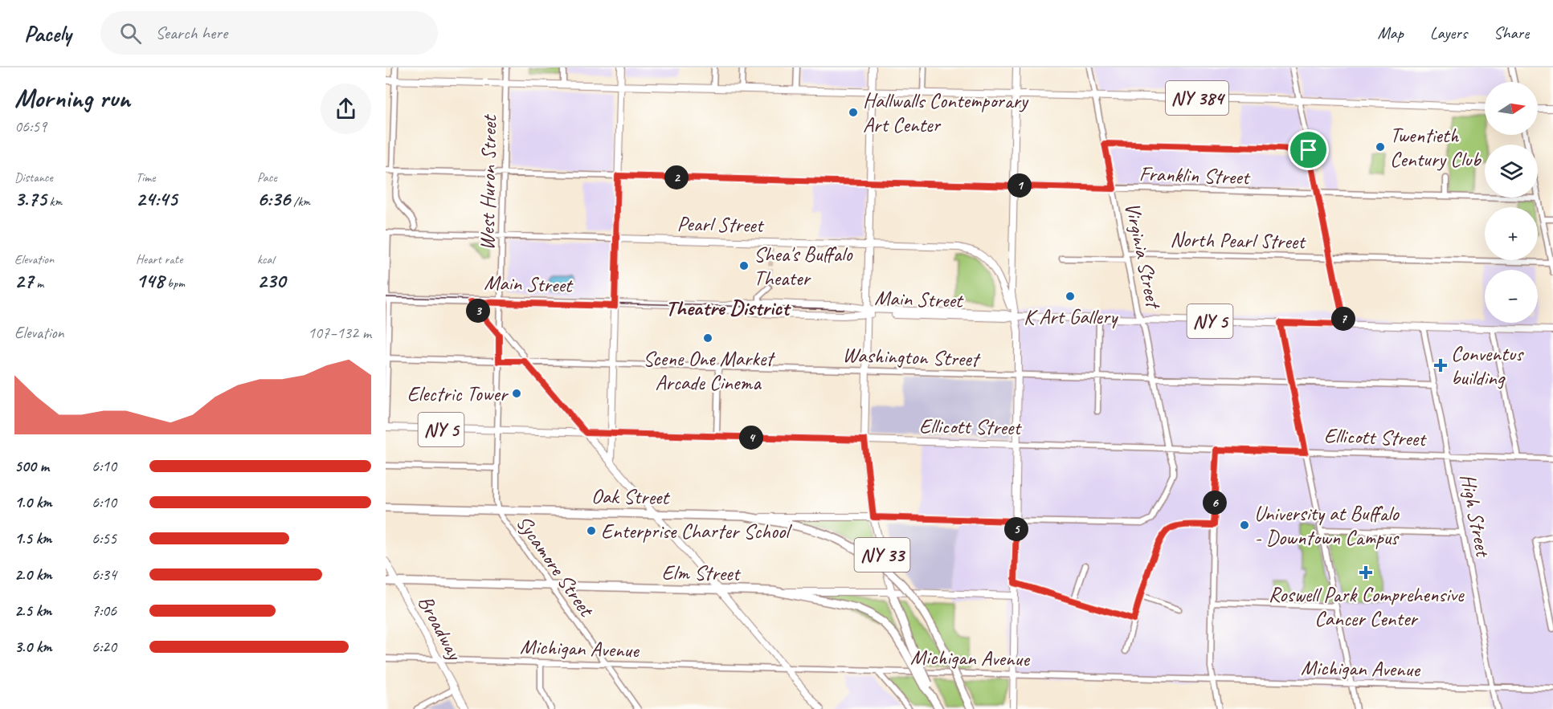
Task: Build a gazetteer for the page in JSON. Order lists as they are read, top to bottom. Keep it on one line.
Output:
{"streets":{"highway":["Oak Street","NY 33","Elm Street"],"main road":["NY 384","Pearl Street","Main Street","NY 5","Ellicott Street","Broadway"],"street":["Franklin Street","West Huron Street","North Pearl Street","Virginia Street","Washington Street","High Street","Sycamore Street","Michigan Avenue"]},"crossings":[["NY 384","West Huron Street"],["NY 384","Virginia Street"],["Franklin Street","West Huron Street"],["Franklin Street","Virginia Street"],["West Huron Street","Pearl Street"],["West Huron Street","Main Street"],["West Huron Street","Washington Street"],["West Huron Street","Ellicott Street"],["West Huron Street","Oak Street"],["West Huron Street","Sycamore Street"],["Pearl Street","NY 5"],["North Pearl Street","Virginia Street"],["Virginia Street","NY 5"],["Virginia Street","Washington Street"],["Virginia Street","Ellicott Street"],["Virginia Street","Oak Street"],["NY 5","High Street"],["Washington Street","High Street"],["Ellicott Street","High Street"],["Ellicott Street","NY 33"],["Oak Street","NY 33"],["Oak Street","Sycamore Street"],["High Street","Michigan Avenue"],["NY 33","Elm Street"],["Sycamore Street","Elm Street"],["Sycamore Street","Michigan Avenue"],["Elm Street","Broadway"],["Broadway","Michigan Avenue"]],"districts":["Theatre District"],"places":{"other":["Hallwalls Contemporary Art Center","Twentieth Century Club","Shea's Buffalo Theater","K Art Gallery","Scene One Market Arcade Cinema","Electric Tower","University at Buffalo - Downtown Campus","Enterprise Charter School"],"health":["Conventus building","Roswell Park Comprehensive Cancer Center"]},"north":"right","page":{"header":"Pacely","search":"Search here","nav":["Map","Layers","Share"],"heading":["Morning run","06:59"],"map_buttons":["+","−"],"stats":[["Distance","3.75 km"],["Time","24:45"],["Pace","6:36 /km"],["Elevation","27 m"],["Heart rate","148 bpm"],["kcal","230"]],"pins":["2","1","3","7","4","6","5"],"chart":["Elevation","107–132 m"],"list":[{"name":"500 m","note":"6:10"},{"name":"1.0 km","note":"6:10"},{"name":"1.5 km","note":"6:55"},{"name":"2.0 km","note":"6:34"},{"name":"2.5 km","note":"7:06"},{"name":"3.0 km","note":"6:20"}]}}
